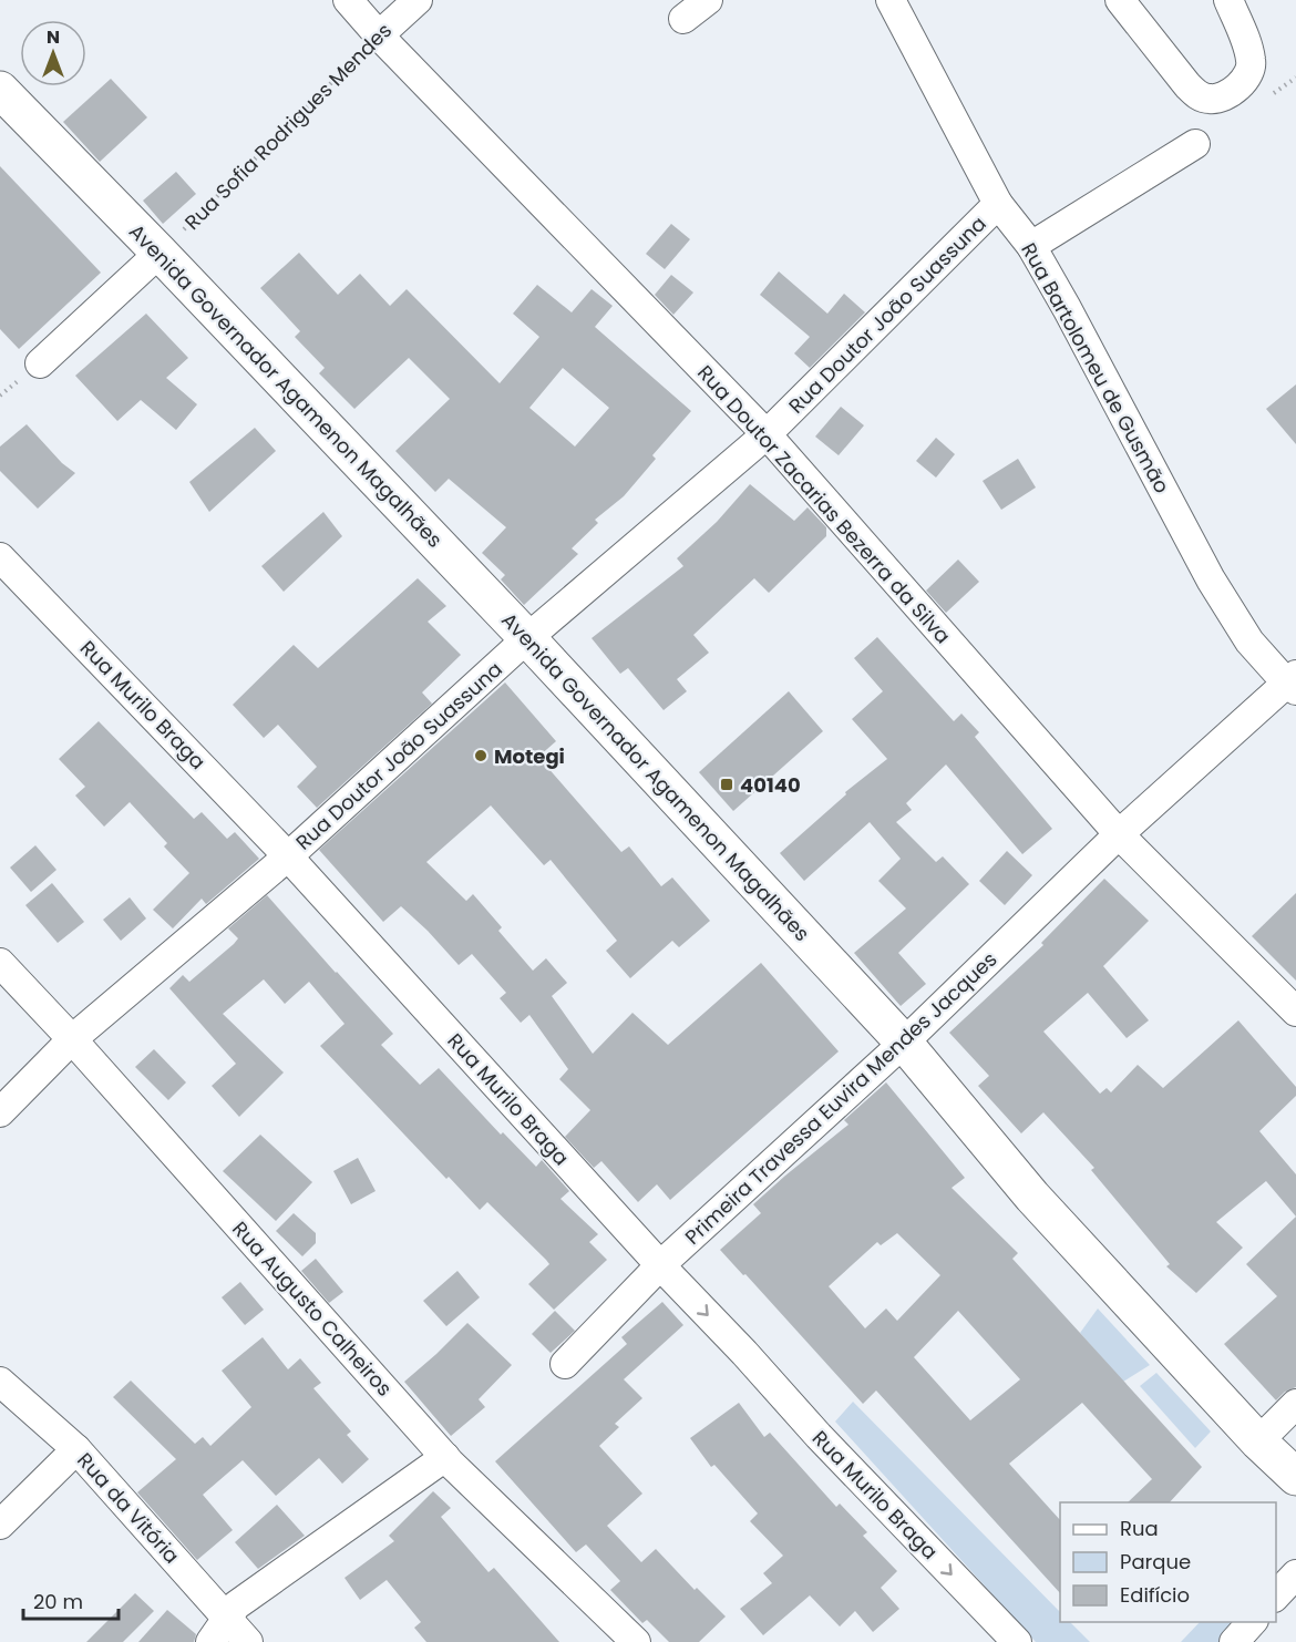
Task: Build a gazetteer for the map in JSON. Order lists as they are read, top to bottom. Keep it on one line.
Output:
{"streets":{"main road":["Avenida Governador Agamenon Magalhães"],"street":["Rua Sofia Rodrigues Mendes","Rua Doutor João Suassuna","Rua Bartolomeu de Gusmão","Rua Doutor Zacarias Bezerra da Silva","Rua Murilo Braga","Primeira Travessa Euvira Mendes Jacques","Rua Augusto Calheiros","Rua da Vitória"]},"crossings":[["Rua Sofia Rodrigues Mendes","Avenida Governador Agamenon Magalhães"],["Rua Sofia Rodrigues Mendes","Rua Doutor Zacarias Bezerra da Silva"],["Rua Doutor João Suassuna","Rua Bartolomeu de Gusmão"],["Rua Doutor João Suassuna","Avenida Governador Agamenon Magalhães"],["Rua Doutor João Suassuna","Rua Doutor Zacarias Bezerra da Silva"],["Rua Doutor João Suassuna","Rua Murilo Braga"],["Rua Doutor João Suassuna","Rua Augusto Calheiros"],["Rua Bartolomeu de Gusmão","Primeira Travessa Euvira Mendes Jacques"],["Avenida Governador Agamenon Magalhães","Primeira Travessa Euvira Mendes Jacques"],["Rua Doutor Zacarias Bezerra da Silva","Primeira Travessa Euvira Mendes Jacques"],["Rua Murilo Braga","Primeira Travessa Euvira Mendes Jacques"]],"places":{"other":["Motegi"],"transit":["40140"]},"legend":["Rua","Parque","Edifício"],"scale_bar":"20 m","north":"top"}
